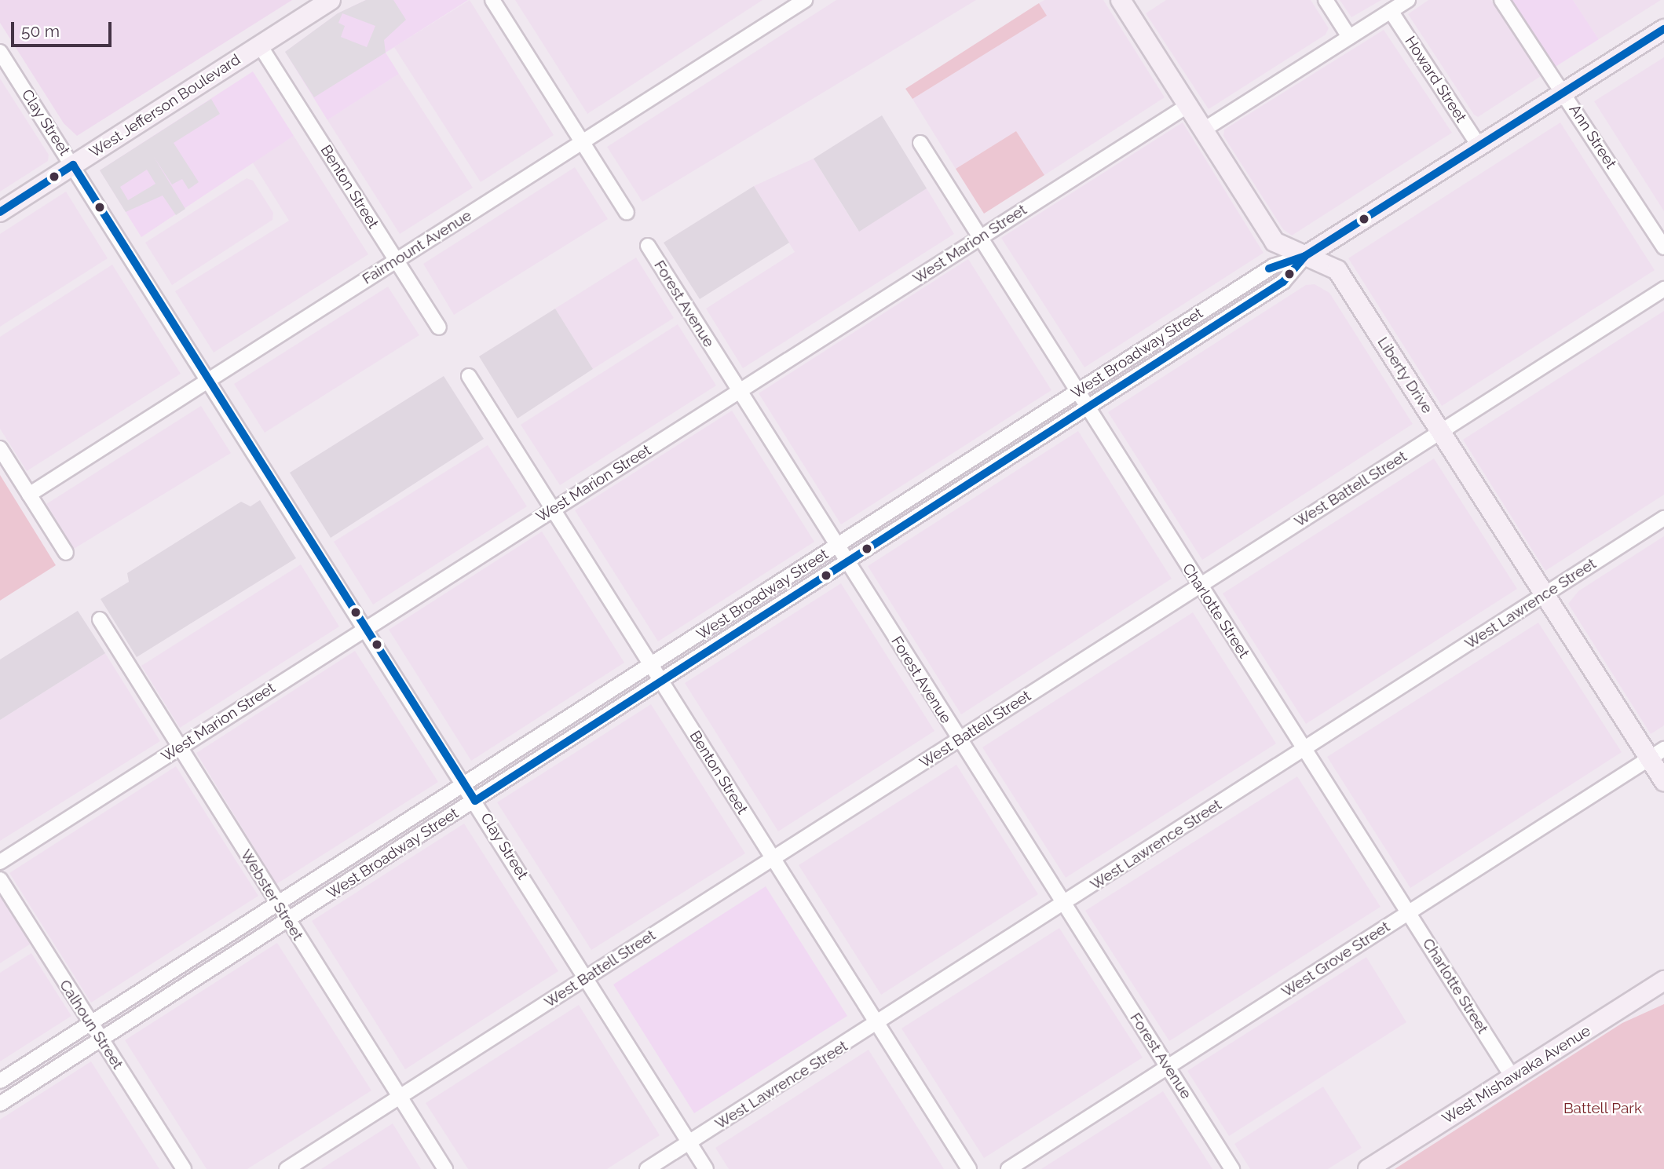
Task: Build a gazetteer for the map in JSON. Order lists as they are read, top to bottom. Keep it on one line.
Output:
{"streets":{"street":["Howard Street","West Jefferson Boulevard","Clay Street","Ann Street","Benton Street","West Marion Street","Fairmount Avenue","Forest Avenue","West Broadway Street","Liberty Drive","West Battell Street","West Lawrence Street","Charlotte Street","Webster Street","West Grove Street","Calhoun Street","West Mishawaka Avenue"]},"crossings":[["Howard Street","West Broadway Street"],["West Jefferson Boulevard","Clay Street"],["West Jefferson Boulevard","Benton Street"],["Clay Street","West Marion Street"],["Clay Street","Fairmount Avenue"],["Clay Street","West Broadway Street"],["Clay Street","West Battell Street"],["Clay Street","West Lawrence Street"],["Ann Street","West Broadway Street"],["Benton Street","West Marion Street"],["Benton Street","Fairmount Avenue"],["Benton Street","West Broadway Street"],["Benton Street","West Battell Street"],["Benton Street","West Lawrence Street"],["West Marion Street","Forest Avenue"],["West Marion Street","Liberty Drive"],["West Marion Street","Charlotte Street"],["West Marion Street","Webster Street"],["Forest Avenue","West Broadway Street"],["Forest Avenue","West Battell Street"],["Forest Avenue","West Lawrence Street"],["Forest Avenue","West Grove Street"],["West Broadway Street","Liberty Drive"],["West Broadway Street","Charlotte Street"],["West Broadway Street","Webster Street"],["West Broadway Street","Calhoun Street"],["Liberty Drive","West Battell Street"],["Liberty Drive","West Lawrence Street"],["Liberty Drive","West Grove Street"],["West Battell Street","Charlotte Street"],["West Battell Street","Webster Street"],["West Lawrence Street","Charlotte Street"],["Charlotte Street","West Grove Street"],["Charlotte Street","West Mishawaka Avenue"]],"parks":["Battell Park"],"scale_bar":"50 m"}
